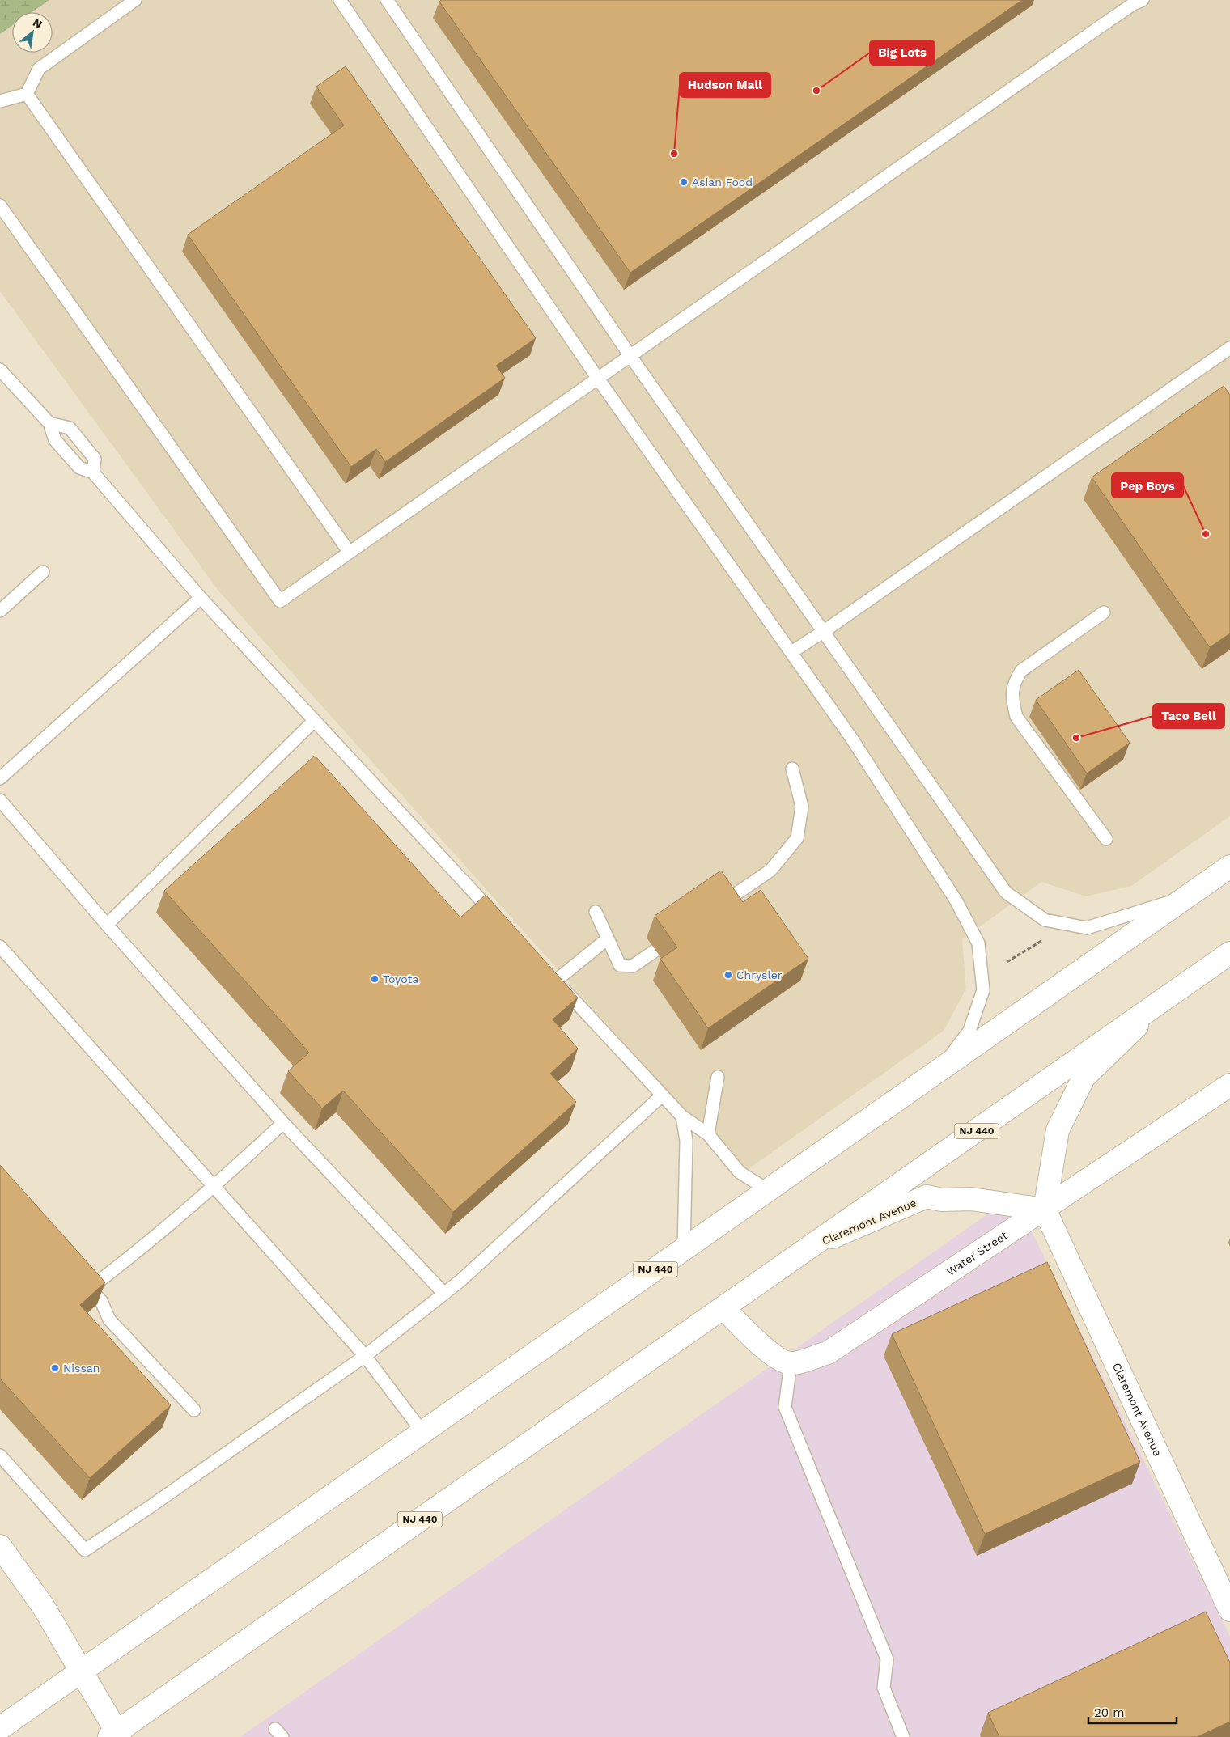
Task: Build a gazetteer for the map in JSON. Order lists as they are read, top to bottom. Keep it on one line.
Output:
{"streets":{"main road":["NJ 440","Claremont Avenue","Water Street"]},"crossings":[["NJ 440","Claremont Avenue"],["Claremont Avenue","Water Street"]],"places":["Big Lots","Hudson Mall","Asian Food","Pep Boys","Taco Bell","Chrysler","Toyota","Nissan"],"scale_bar":"20 m","north":"top right"}
